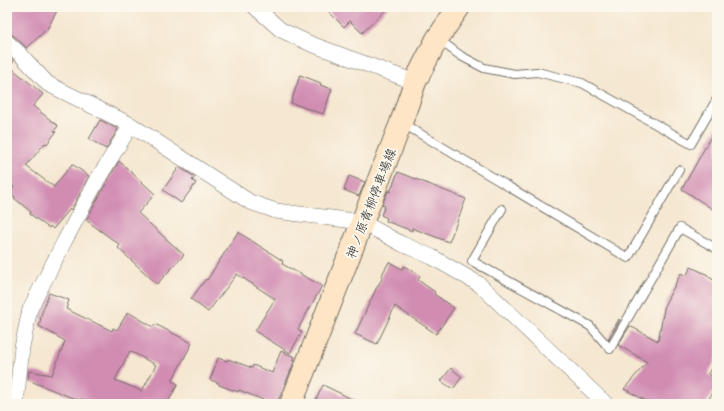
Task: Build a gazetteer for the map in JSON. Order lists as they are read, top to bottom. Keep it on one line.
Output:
{"streets":{"main road":["神ノ原青柳停車場線"]}}
